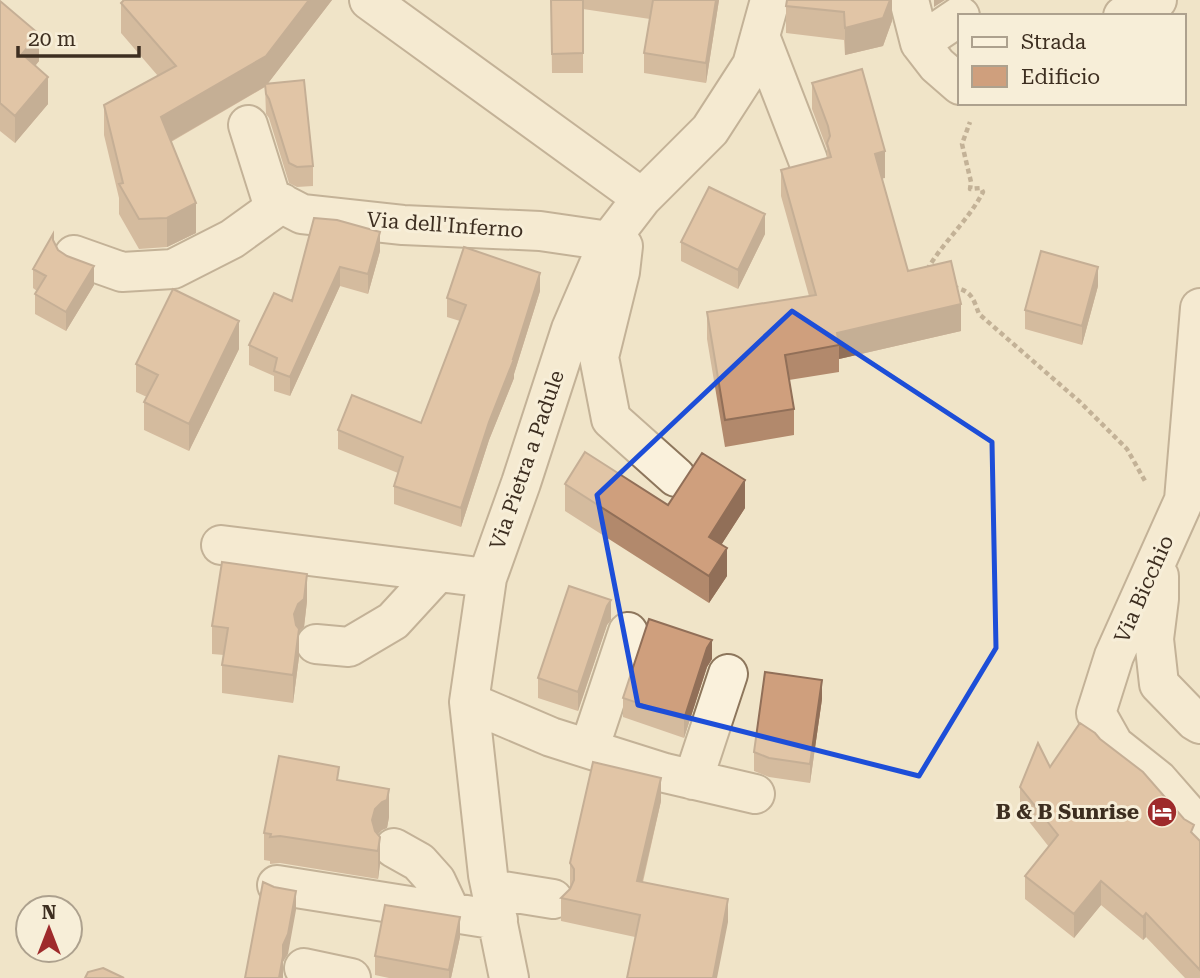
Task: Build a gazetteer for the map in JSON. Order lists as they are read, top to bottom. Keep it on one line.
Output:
{"streets":{"street":["Via dell'Inferno","Via Pietra a Padule","Via Bicchio"]},"crossings":[["Via dell'Inferno","Via Pietra a Padule"]],"places":{"hotel":["B & B Sunrise"]},"legend":["Strada","Edificio"],"scale_bar":"20 m","north":"top"}
